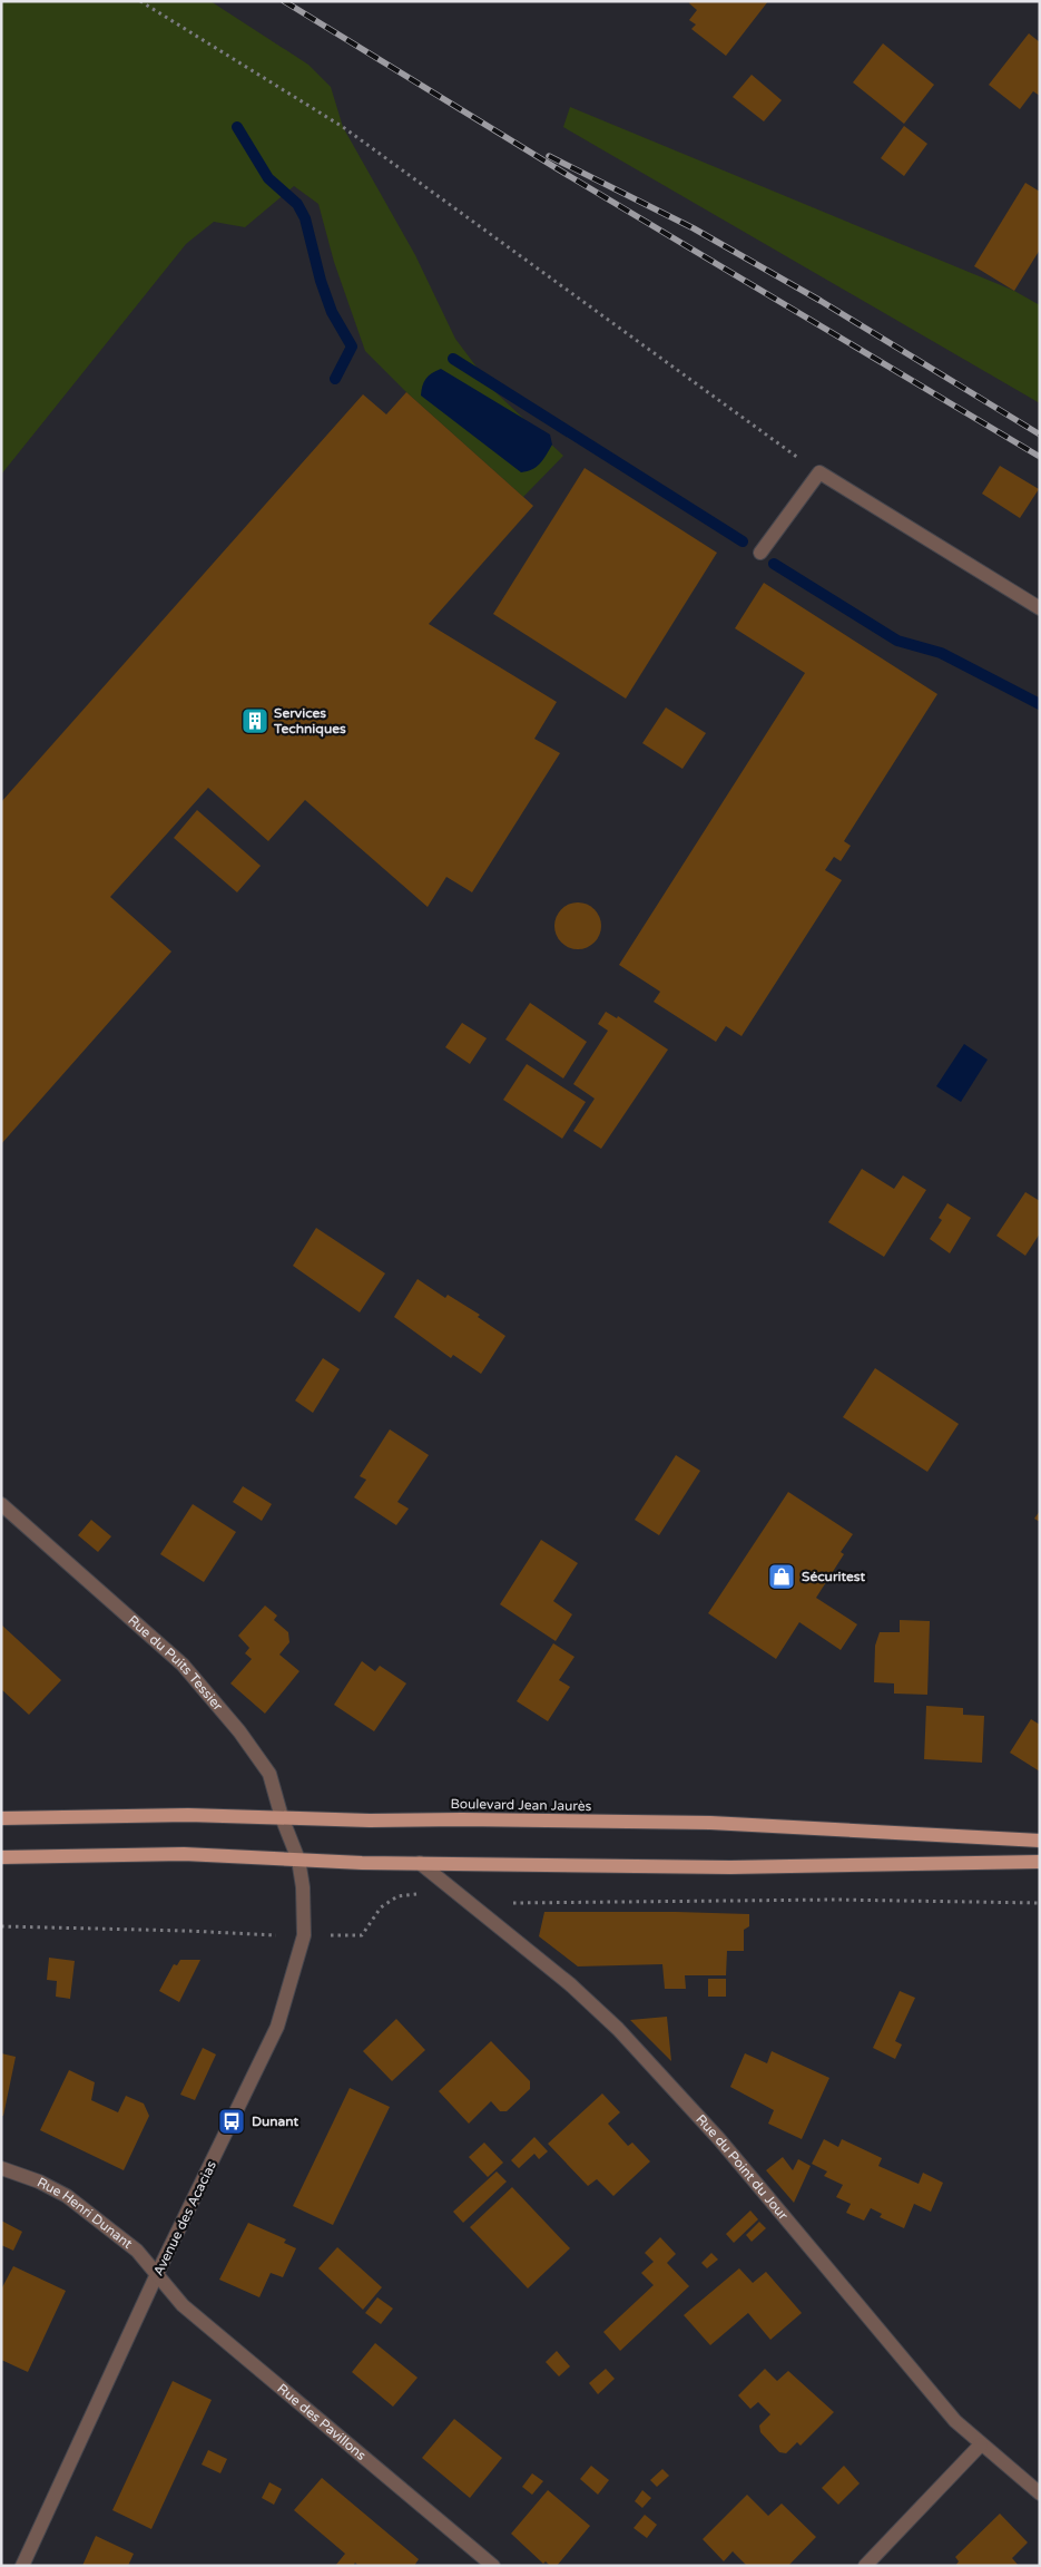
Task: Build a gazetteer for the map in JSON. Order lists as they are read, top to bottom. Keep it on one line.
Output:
{"streets":{"main road":["Boulevard Jean Jaurès"],"street":["Rue du Puits Tessier","Rue du Point du Jour","Rue Henri Dunant","Avenue des Acacias","Rue des Pavillons"]},"crossings":[["Rue du Puits Tessier","Boulevard Jean Jaurès"],["Rue du Puits Tessier","Avenue des Acacias"],["Rue Henri Dunant","Avenue des Acacias"],["Rue Henri Dunant","Rue des Pavillons"],["Avenue des Acacias","Rue des Pavillons"]],"places":{"building":["Services Techniques"],"shop":["Sécuritest"],"bus stop":["Dunant"]}}
